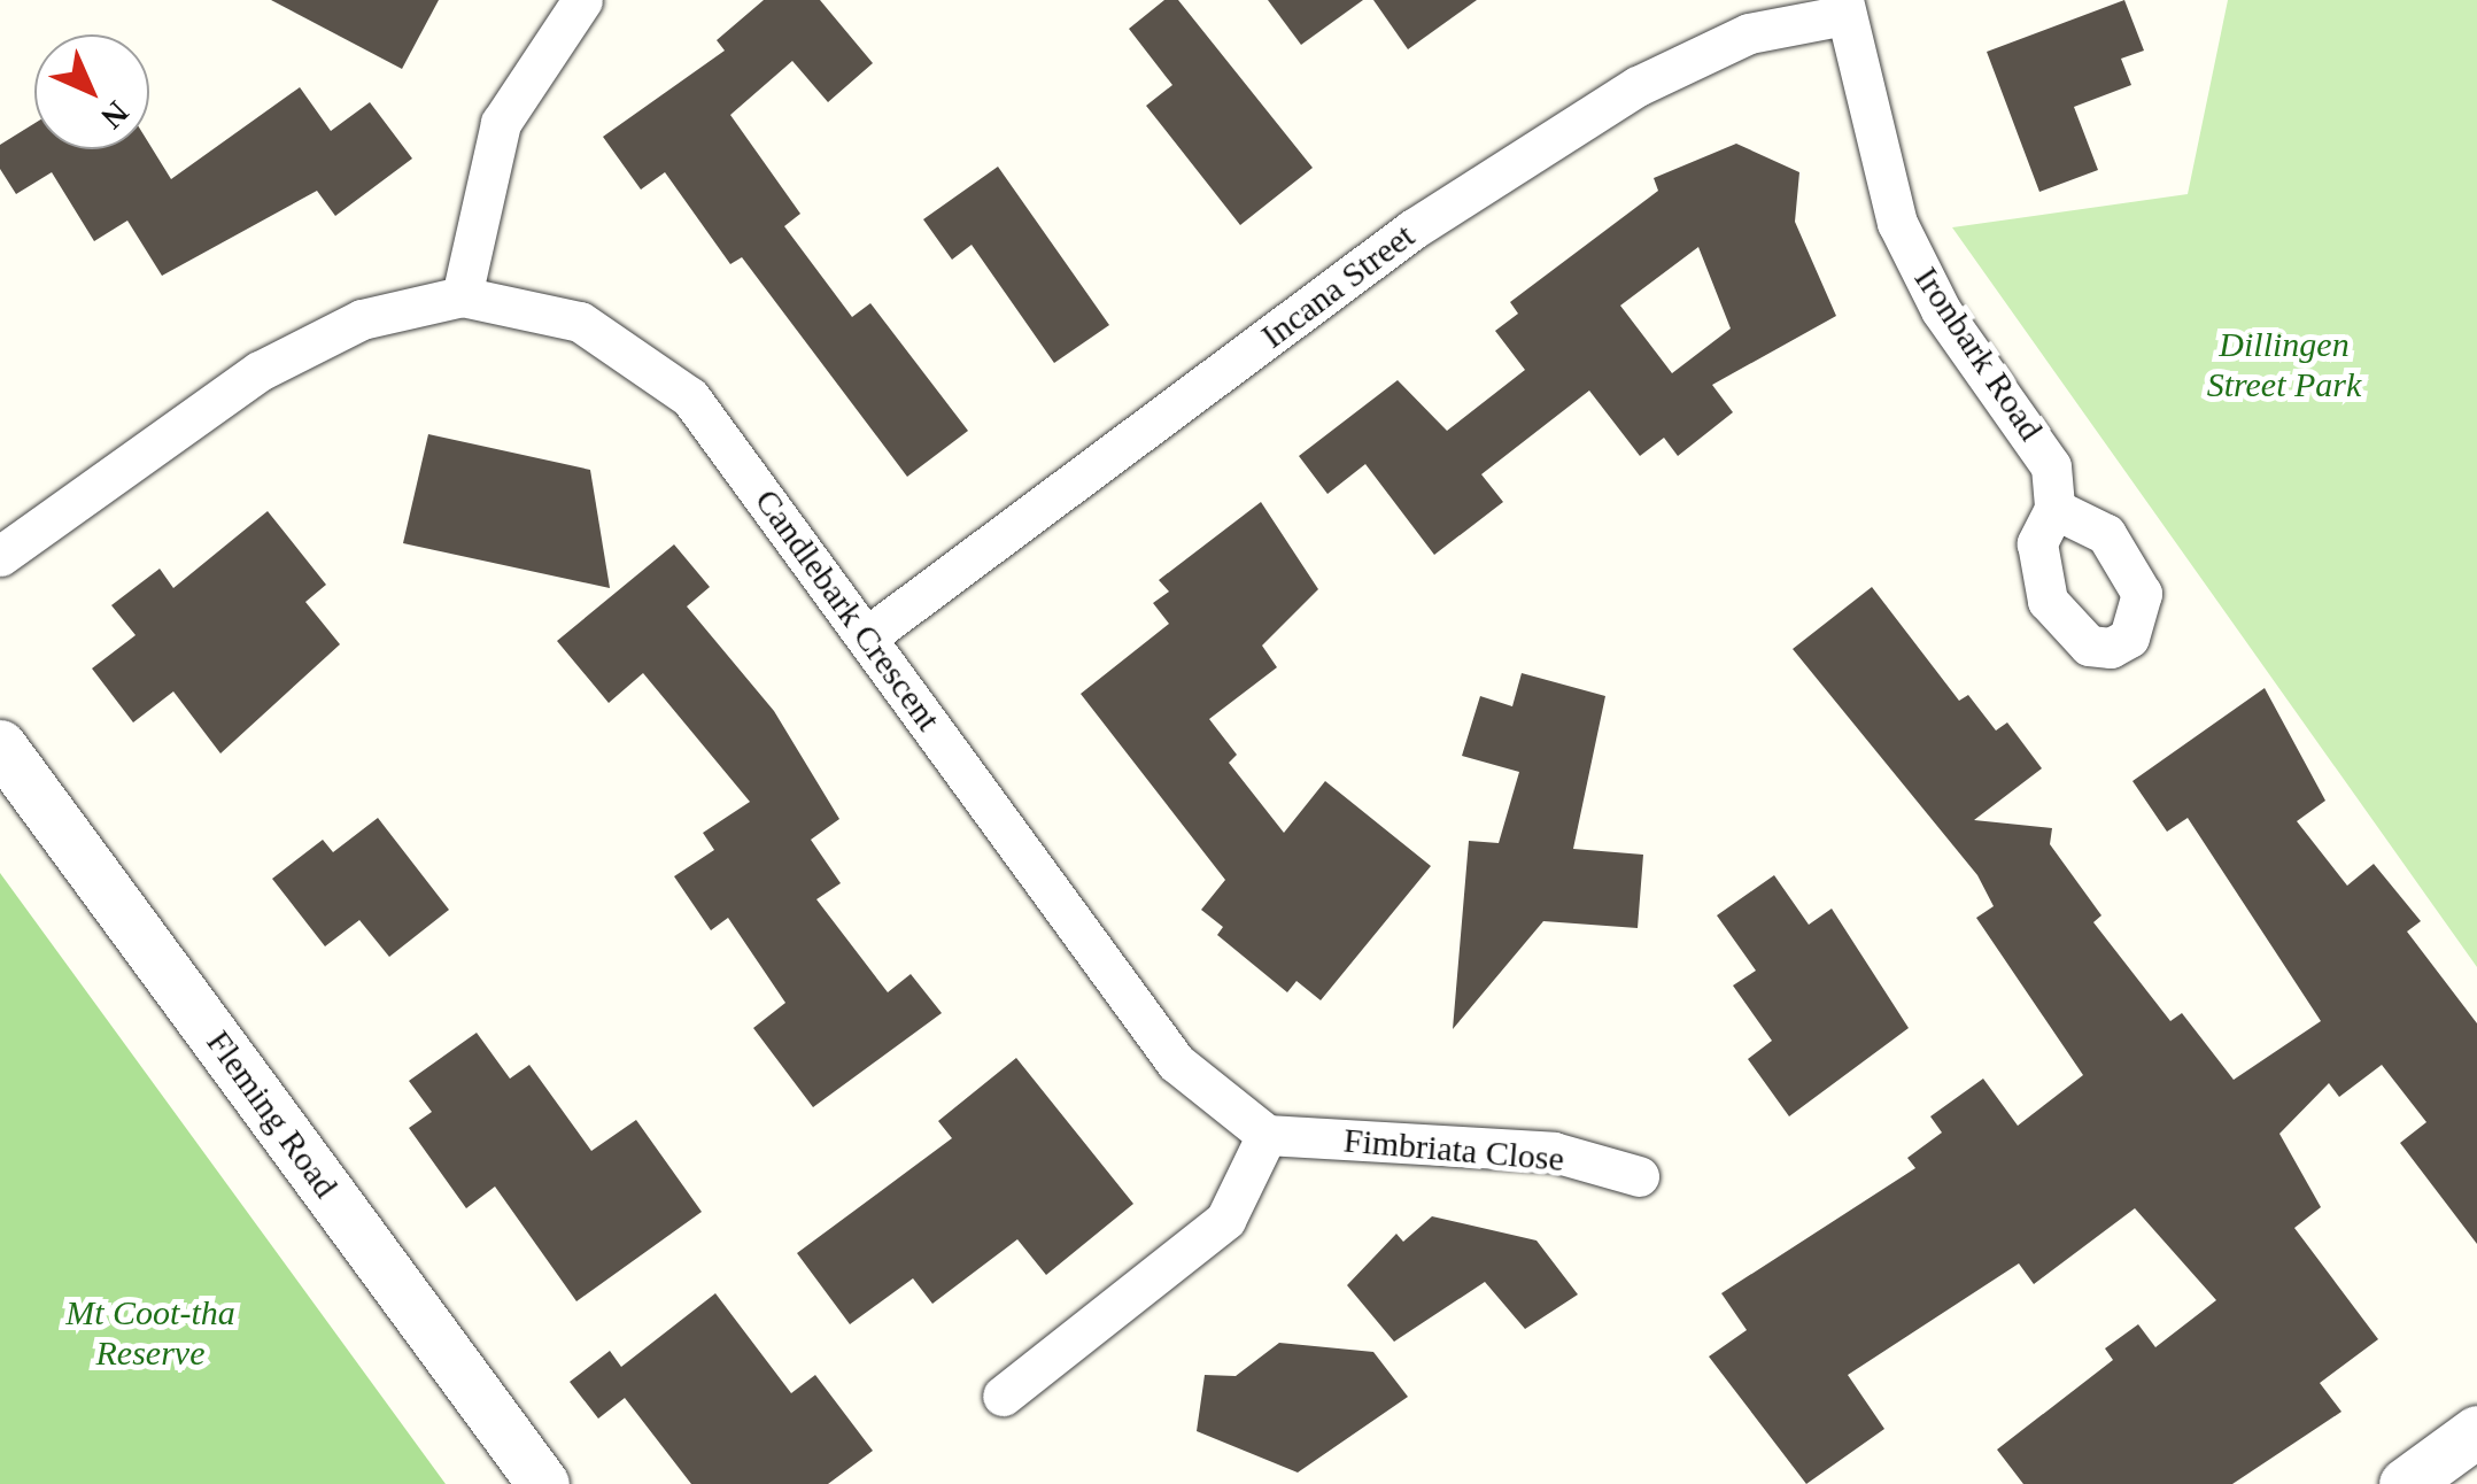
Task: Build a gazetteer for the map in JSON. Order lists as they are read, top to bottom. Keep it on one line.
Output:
{"streets":{"street":["Incana Street","Ironbark Road","Candlebark Crescent","Fleming Road","Fimbriata Close"]},"crossings":[["Incana Street","Ironbark Road"],["Incana Street","Candlebark Crescent"],["Candlebark Crescent","Fimbriata Close"]],"parks":["Dillingen Street Park","Mt Coot-tha Reserve"],"north":"bottom right"}
